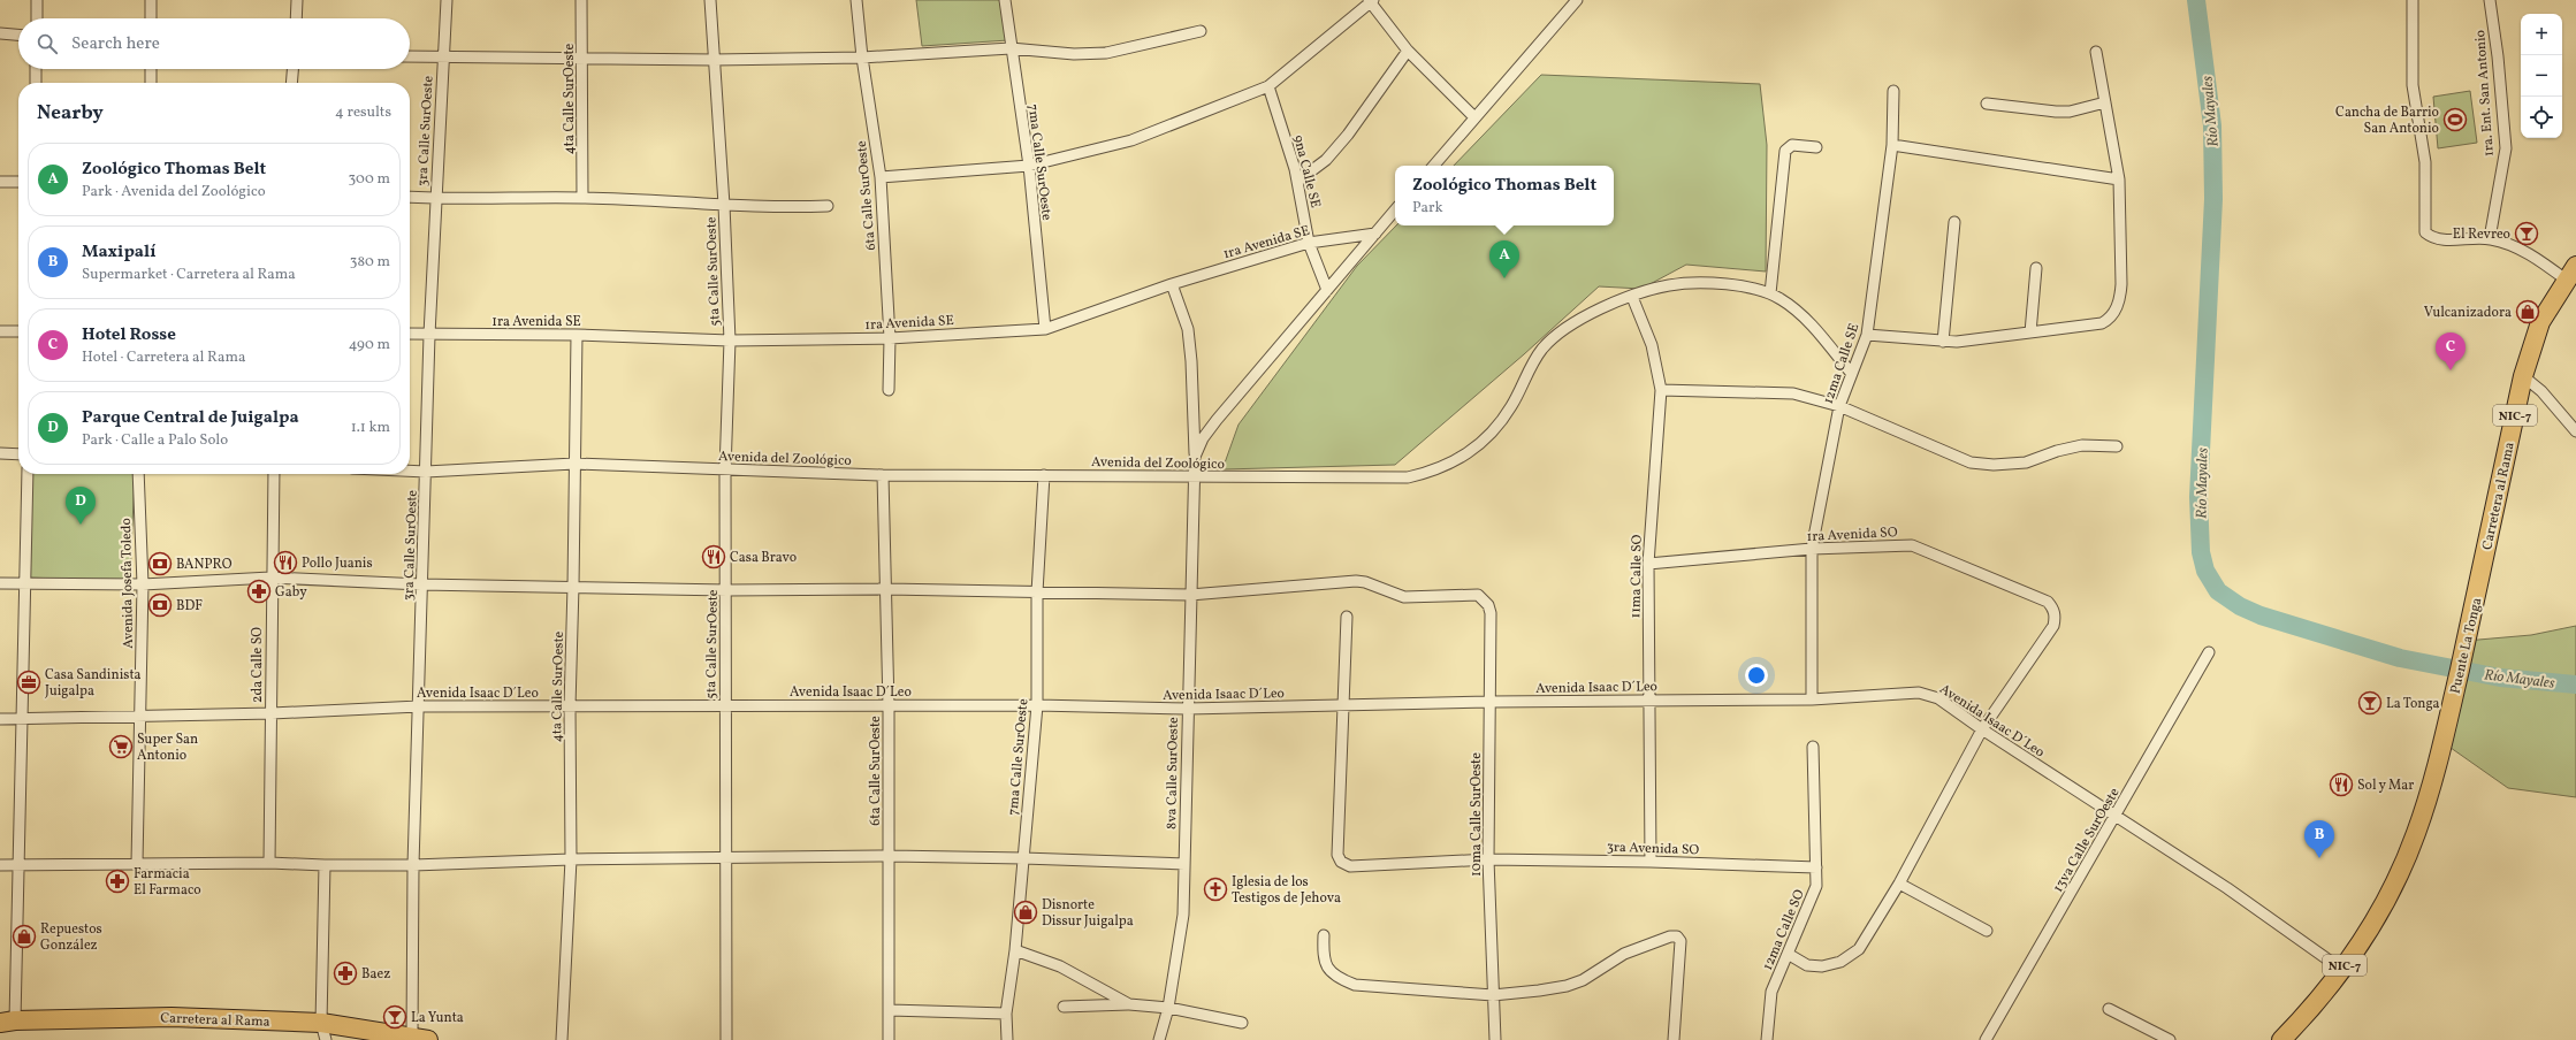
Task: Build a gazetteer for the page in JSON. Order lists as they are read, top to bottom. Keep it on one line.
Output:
{"streets":{"highway":["NIC-7","Carretera al Rama","Puente La Tonga"],"street":["1ra. Ent. San Antonio","4ta Calle SurOeste","3ra Calle SurOeste","7ma Calle SurOeste","9na Calle SE","6ta Calle SurOeste","1ra Avenida SE","5ta Calle SurOeste","12ma Calle SE","Avenida del Zoológico","1ra Avenida SO","11ma Calle SO","Avenida Josefa Toledo","2da Calle SO","Avenida Isaac D´Leo","8va Calle SurOeste","10ma Calle SurOeste","13va Calle SurOeste","3ra Avenida SO","12ma Calle SO"]},"crossings":[["4ta Calle SurOeste","1ra Avenida SE"],["4ta Calle SurOeste","Avenida del Zoológico"],["4ta Calle SurOeste","Avenida Isaac D´Leo"],["3ra Calle SurOeste","1ra Avenida SE"],["3ra Calle SurOeste","Avenida del Zoológico"],["3ra Calle SurOeste","Carretera al Rama"],["3ra Calle SurOeste","Avenida Isaac D´Leo"],["7ma Calle SurOeste","1ra Avenida SE"],["7ma Calle SurOeste","Avenida del Zoológico"],["7ma Calle SurOeste","Avenida Isaac D´Leo"],["9na Calle SE","1ra Avenida SE"],["6ta Calle SurOeste","1ra Avenida SE"],["6ta Calle SurOeste","Avenida del Zoológico"],["6ta Calle SurOeste","Avenida Isaac D´Leo"],["1ra Avenida SE","5ta Calle SurOeste"],["1ra Avenida SE","8va Calle SurOeste"],["5ta Calle SurOeste","Avenida del Zoológico"],["5ta Calle SurOeste","Avenida Isaac D´Leo"],["12ma Calle SE","Avenida del Zoológico"],["12ma Calle SE","1ra Avenida SO"],["12ma Calle SE","Avenida Isaac D´Leo"],["NIC-7","Puente La Tonga"],["NIC-7","Avenida Isaac D´Leo"],["Avenida del Zoológico","11ma Calle SO"],["Avenida del Zoológico","8va Calle SurOeste"],["Carretera al Rama","Puente La Tonga"],["1ra Avenida SO","11ma Calle SO"],["1ra Avenida SO","Avenida Isaac D´Leo"],["11ma Calle SO","Avenida Isaac D´Leo"],["11ma Calle SO","3ra Avenida SO"],["Avenida Josefa Toledo","Avenida Isaac D´Leo"],["Puente La Tonga","Avenida Isaac D´Leo"],["2da Calle SO","Avenida Isaac D´Leo"],["Avenida Isaac D´Leo","8va Calle SurOeste"],["Avenida Isaac D´Leo","10ma Calle SurOeste"],["Avenida Isaac D´Leo","13va Calle SurOeste"],["Avenida Isaac D´Leo","3ra Avenida SO"],["8va Calle SurOeste","10ma Calle SurOeste"],["10ma Calle SurOeste","3ra Avenida SO"],["3ra Avenida SO","12ma Calle SO"]],"water":["Río Mayales"],"places":{"sports":["Cancha de Barrio San Antonio"],"bar":["El Revreo","La Tonga","La Yunta"],"shop":["Vulcanizadora","Disnorte Dissur Juigalpa","Repuestos González"],"restaurant":["Casa Bravo","Pollo Juanis","Sol y Mar"],"bank":["BANPRO","BDF"],"pharmacy":["Gaby","Farmacia El Farmaco","Baez"],"office":["Casa Sandinista Juigalpa"],"supermarket":["Super San Antonio"],"church":["Iglesia de los Testigos de Jehova"]},"page":{"map_buttons":["+","−"],"search":"Search here","heading":["Nearby","4 results"],"list":[{"mark":"A","name":"Zoológico Thomas Belt","note":"Park · Avenida del Zoológico","value":"300 m"},{"mark":"B","name":"Maxipalí","note":"Supermarket · Carretera al Rama","value":"380 m"},{"mark":"C","name":"Hotel Rosse","note":"Hotel · Carretera al Rama","value":"490 m"},{"mark":"D","name":"Parque Central de Juigalpa","note":"Park · Calle a Palo Solo","value":"1.1 km"}],"popup":["Zoológico Thomas Belt","Park"],"pins":["A","C","D","B"]}}
